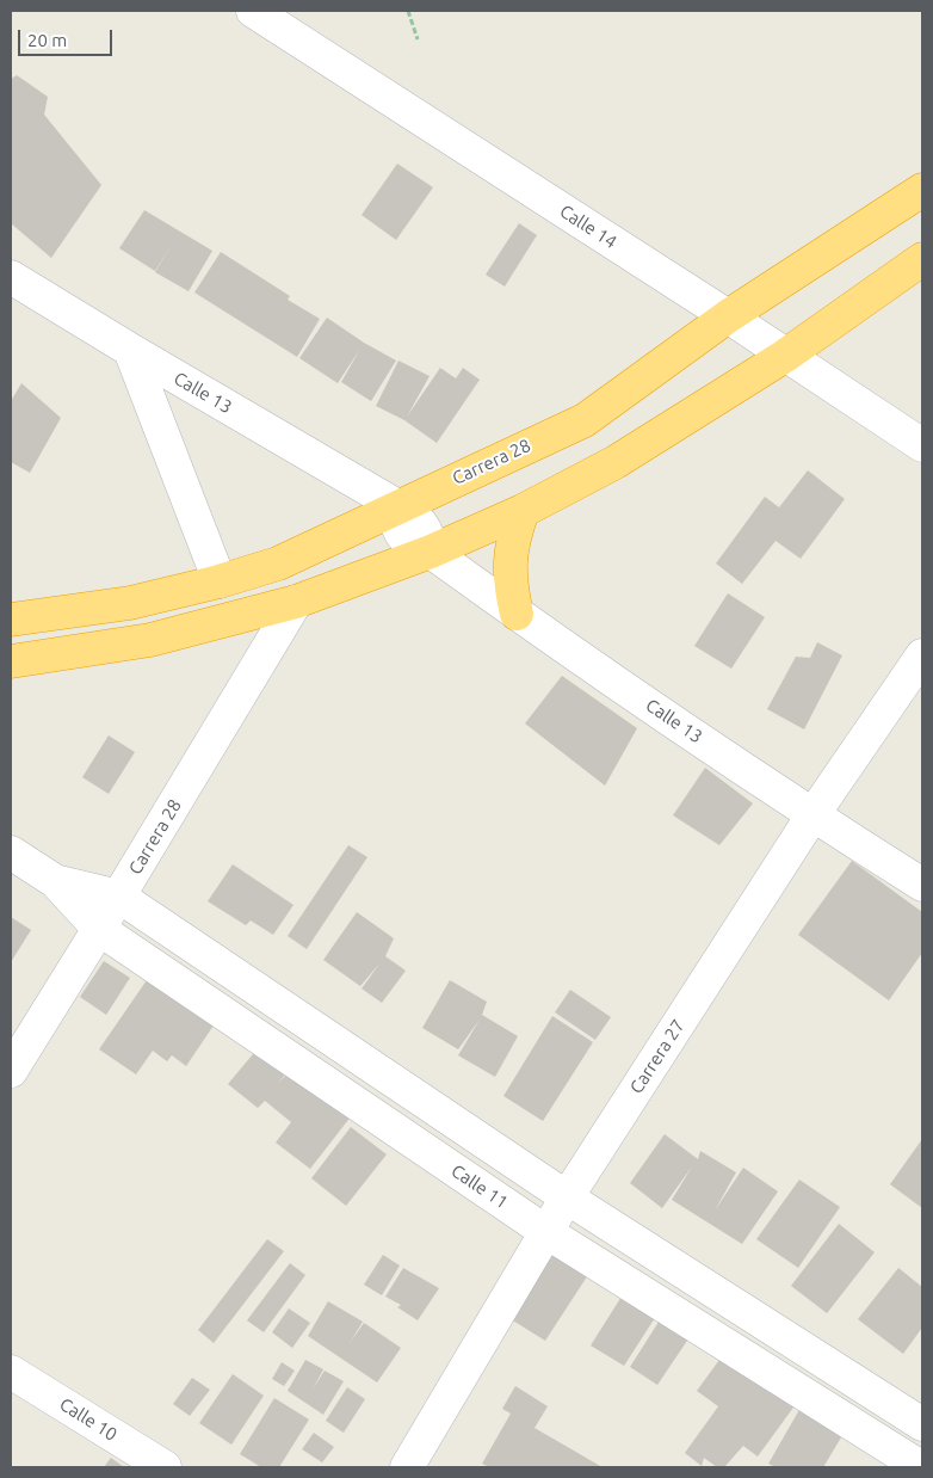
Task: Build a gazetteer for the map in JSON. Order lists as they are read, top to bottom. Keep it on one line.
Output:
{"streets":{"highway":["Carrera 28"],"street":["Calle 14","Calle 13","Carrera 27","Calle 11","Calle 10"]},"crossings":[["Calle 14","Carrera 28"],["Calle 13","Carrera 28"],["Calle 13","Carrera 27"],["Carrera 28","Calle 11"],["Carrera 27","Calle 11"]],"scale_bar":"20 m"}
